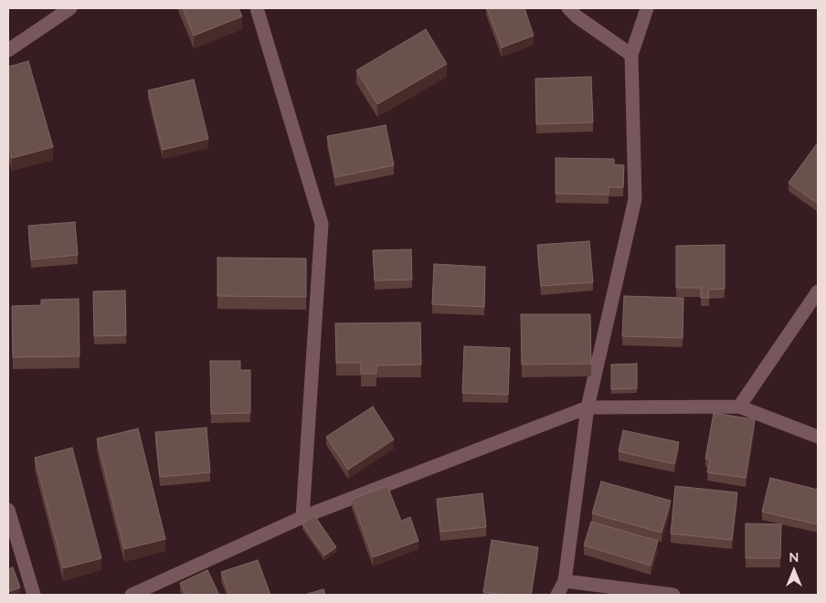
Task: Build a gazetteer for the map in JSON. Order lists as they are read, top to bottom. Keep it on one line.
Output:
{"north":"top"}
